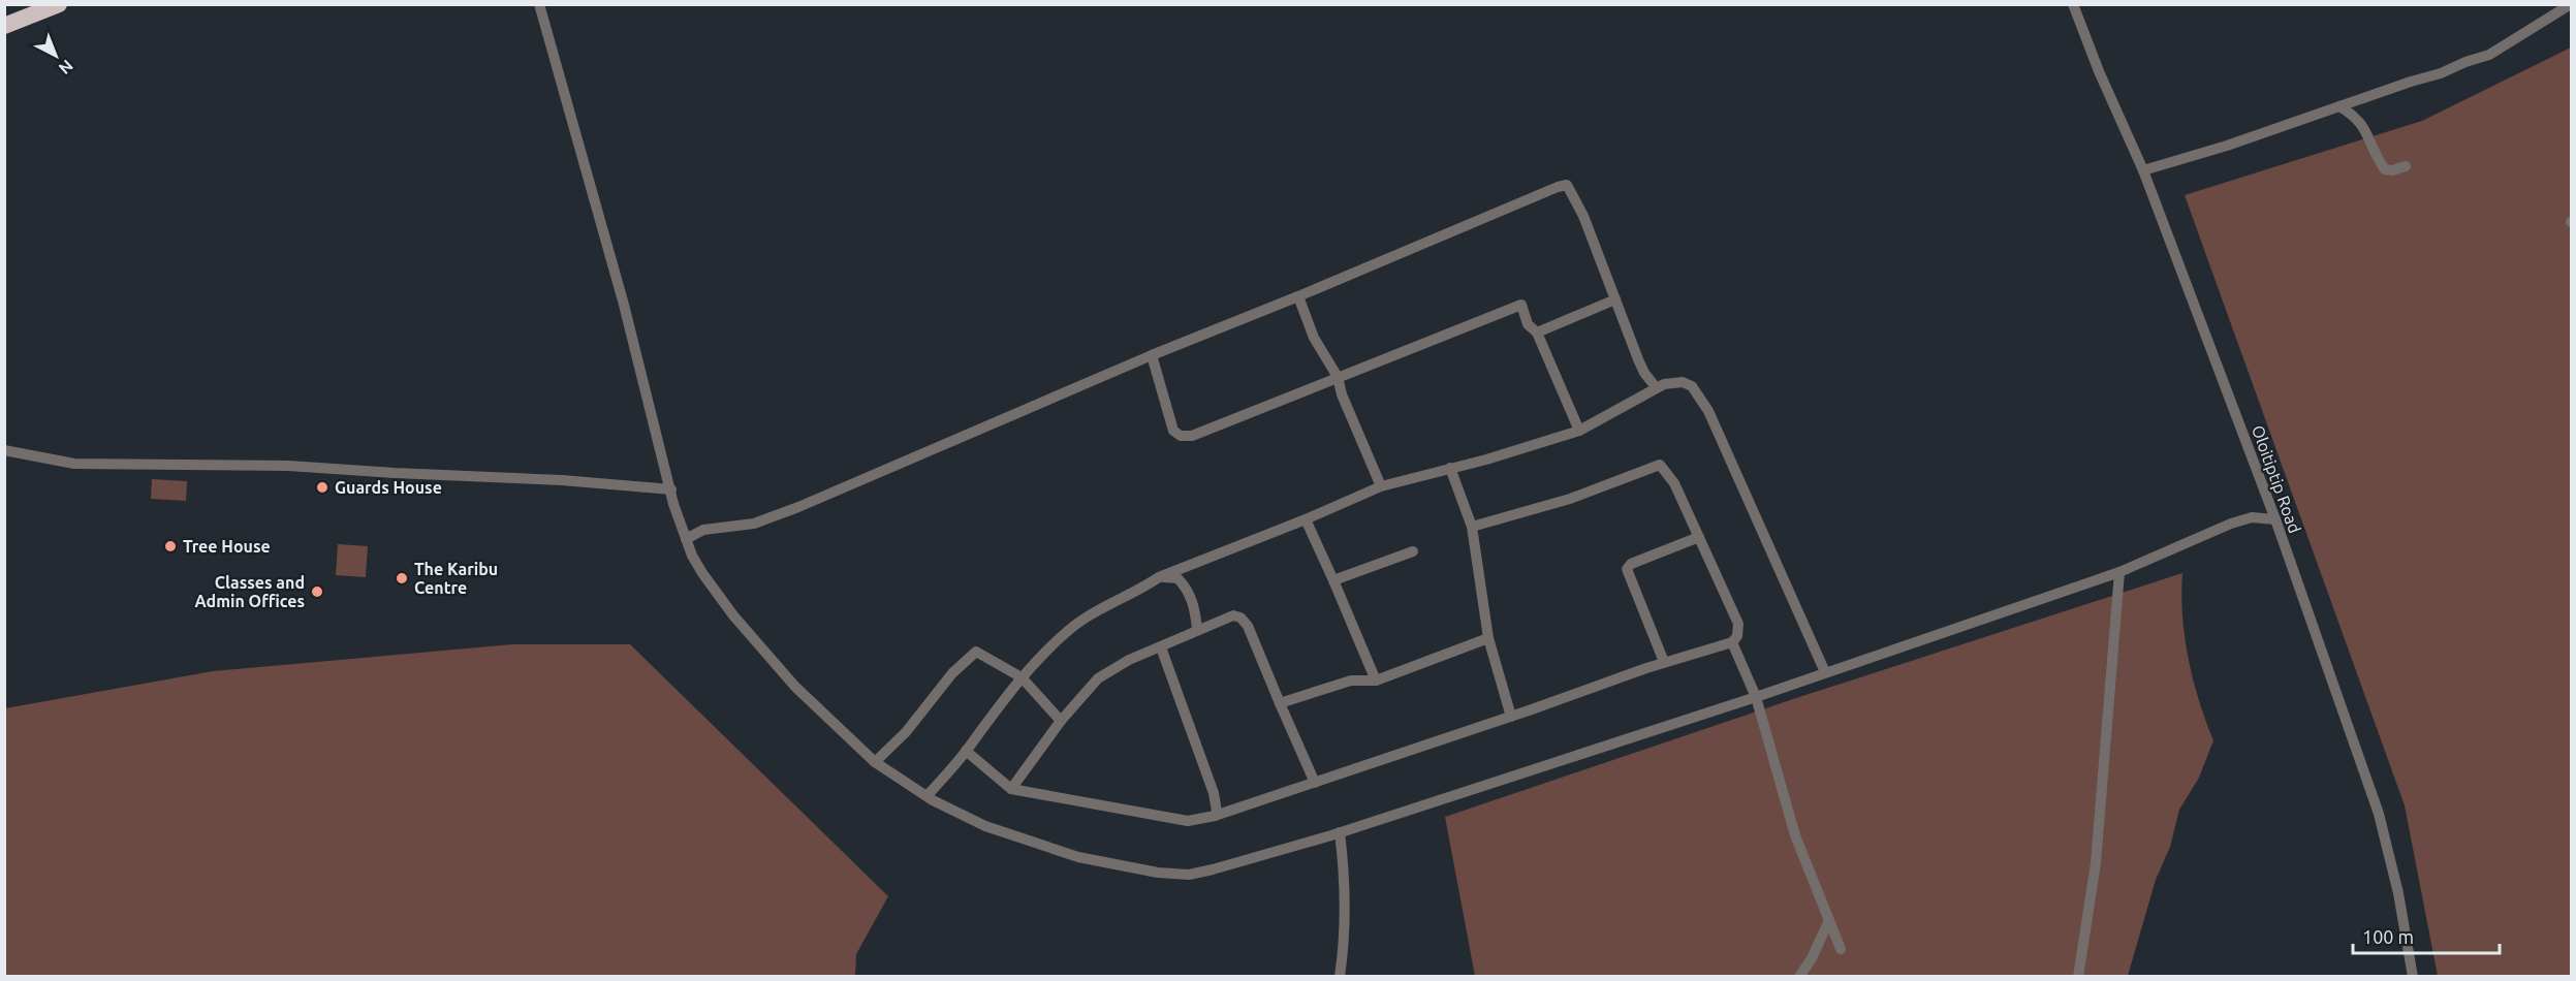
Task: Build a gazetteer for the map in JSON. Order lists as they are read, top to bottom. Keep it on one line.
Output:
{"streets":{"street":["Oloitiptip Road"]},"places":["Guards House","Tree House","The Karibu Centre","Classes and Admin Offices"],"scale_bar":"100 m","north":"bottom right"}
